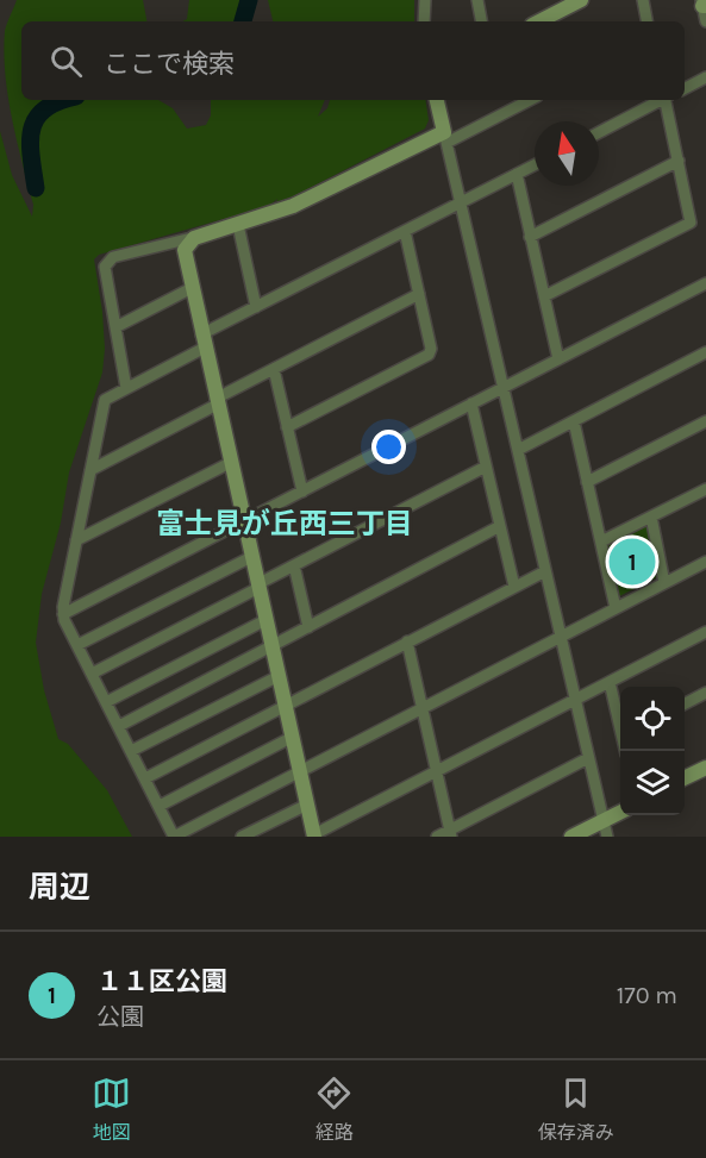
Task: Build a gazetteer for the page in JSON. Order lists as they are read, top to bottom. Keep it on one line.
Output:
{"districts":["富士見が丘西三丁目"],"north":"top","page":{"search":"ここで検索","pins":"1","heading":"周辺","list":[{"mark":"1","name":"１１区公園","note":"公園","value":"170 m"}],"nav":["地図","経路","保存済み"]}}
